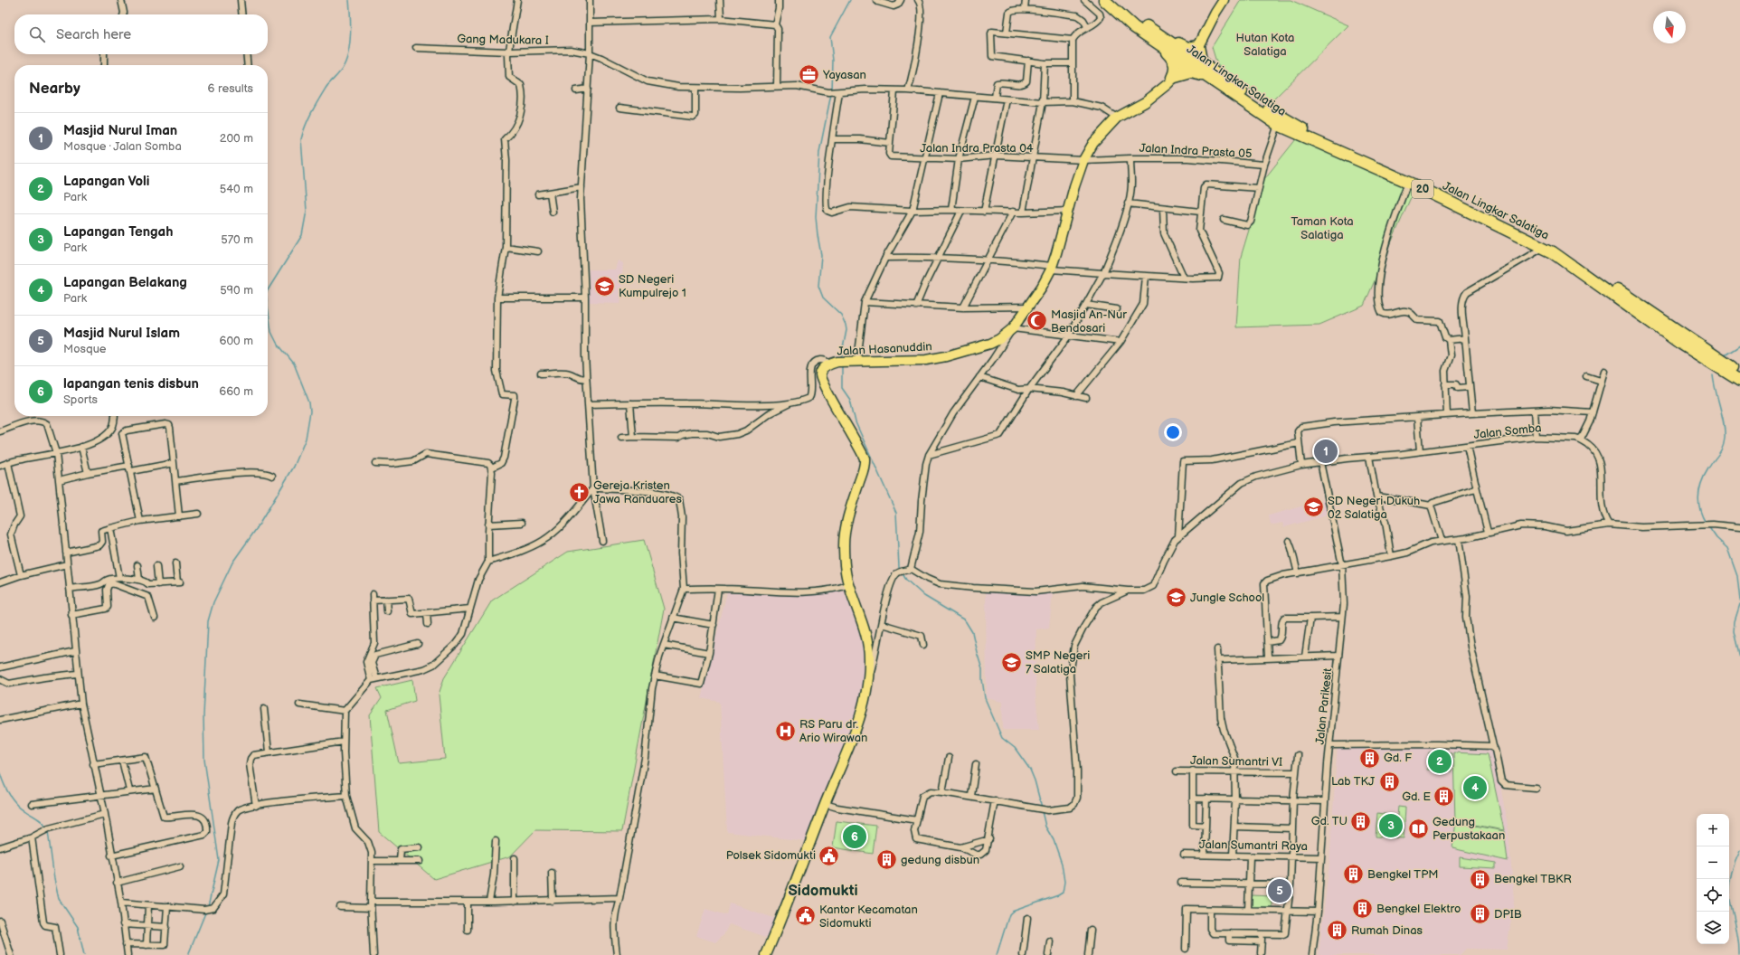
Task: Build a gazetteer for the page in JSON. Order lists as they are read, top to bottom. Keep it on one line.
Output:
{"streets":{"highway":["Jalan Lingkar Salatiga","20"],"main road":["Jalan Hasanuddin"],"street":["Gang Madukara I","Jalan Indra Prasta 04","Jalan Indra Prasta 05","Jalan Somba","Jalan Parikesit","Jalan Sumantri VI","Jalan Sumantri Raya"]},"crossings":[["Gang Madukara I","Jalan Hasanuddin"],["Jalan Lingkar Salatiga","Jalan Indra Prasta 05"],["Jalan Lingkar Salatiga","Jalan Hasanuddin"],["Jalan Indra Prasta 04","Jalan Indra Prasta 05"],["Jalan Indra Prasta 04","Jalan Hasanuddin"],["Jalan Indra Prasta 05","Jalan Hasanuddin"],["Jalan Somba","Jalan Parikesit"],["Jalan Parikesit","Jalan Sumantri Raya"]],"districts":["Sidomukti"],"parks":["Hutan Kota Salatiga","Taman Kota Salatiga"],"places":{"office":["Yayasan"],"school or university":["SD Negeri Kumpulrejo 1","SD Negeri Dukuh 02 Salatiga","Jungle School","SMP Negeri 7 Salatiga"],"mosque":["Masjid An-Nur Bendosari"],"church":["Gereja Kristen Jawa Randuares"],"hospital":["RS Paru dr. Ario Wirawan"],"building":["Gd. F","Lab TKJ","Gd. E","Gd. TU","gedung disbun","Bengkel TPM","Bengkel TBKR","Bengkel Elektro","DPIB","Rumah Dinas"],"library":["Gedung Perpustakaan"],"public building":["Polsek Sidomukti","Kantor Kecamatan Sidomukti"]},"north":"bottom","page":{"search":"Search here","heading":["Nearby","6 results"],"list":[{"mark":"1","name":"Masjid Nurul Iman","note":"Mosque · Jalan Somba","value":"200 m"},{"mark":"2","name":"Lapangan Voli","note":"Park","value":"540 m"},{"mark":"3","name":"Lapangan Tengah","note":"Park","value":"570 m"},{"mark":"4","name":"Lapangan Belakang","note":"Park","value":"590 m"},{"mark":"5","name":"Masjid Nurul Islam","note":"Mosque","value":"600 m"},{"mark":"6","name":"lapangan tenis disbun","note":"Sports","value":"660 m"}],"pins":["1","2","4","3","6","5"],"map_buttons":["+","−"]}}
